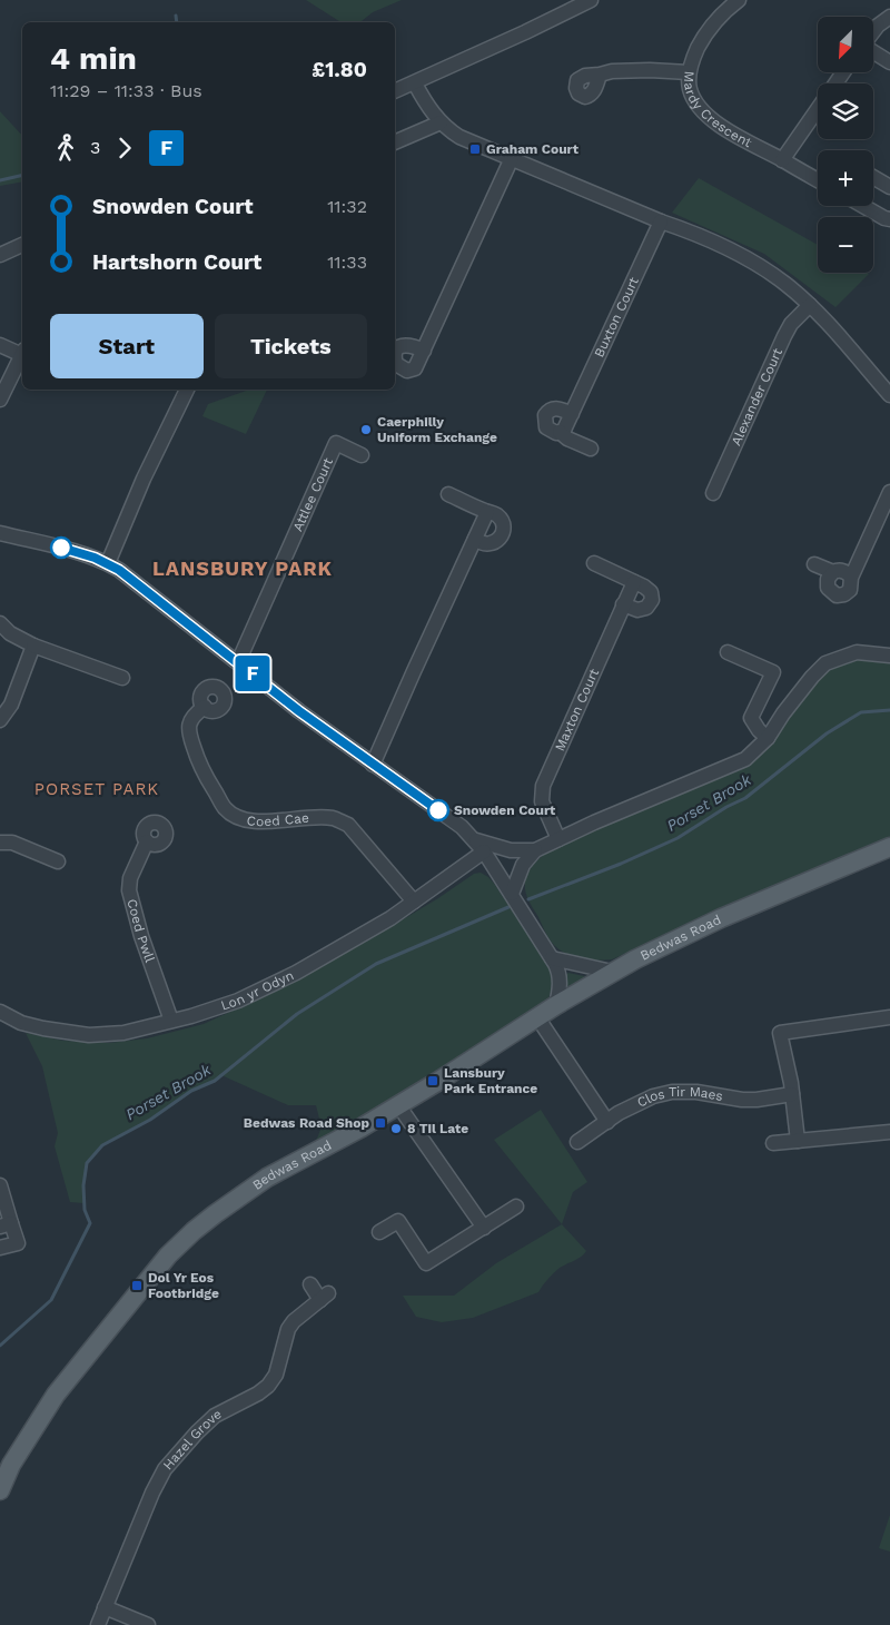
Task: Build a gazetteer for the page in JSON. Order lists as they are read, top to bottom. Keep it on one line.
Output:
{"streets":{"main road":["Bedwas Road"],"street":["Mardy Crescent","Buxton Court","Alexander Court","Attlee Court","Maxton Court","Coed Cae","Coed Pwll","Lon yr Odyn","Clos Tir Maes","Hazel Grove"]},"crossings":[["Coed Cae","Lon yr Odyn"],["Coed Pwll","Lon yr Odyn"]],"districts":["LANSBURY PARK","PORSET PARK"],"water":["Porset Brook"],"places":{"transit":["Graham Court","Lansbury Park Entrance","Bedwas Road Shop","Dol Yr Eos Footbridge"],"other":["Caerphilly Uniform Exchange","Snowden Court","8 Til Late"]},"lines":["bus line F"],"north":"bottom left","page":{"on_map":"F","map_buttons":["+","−"],"heading":["4 min","11:29 – 11:33 · Bus","£1.80"],"legs":["3","F"],"list":[{"name":"Snowden Court","value":"11:32"},{"name":"Hartshorn Court","value":"11:33"}],"buttons":["Start","Tickets"]}}
